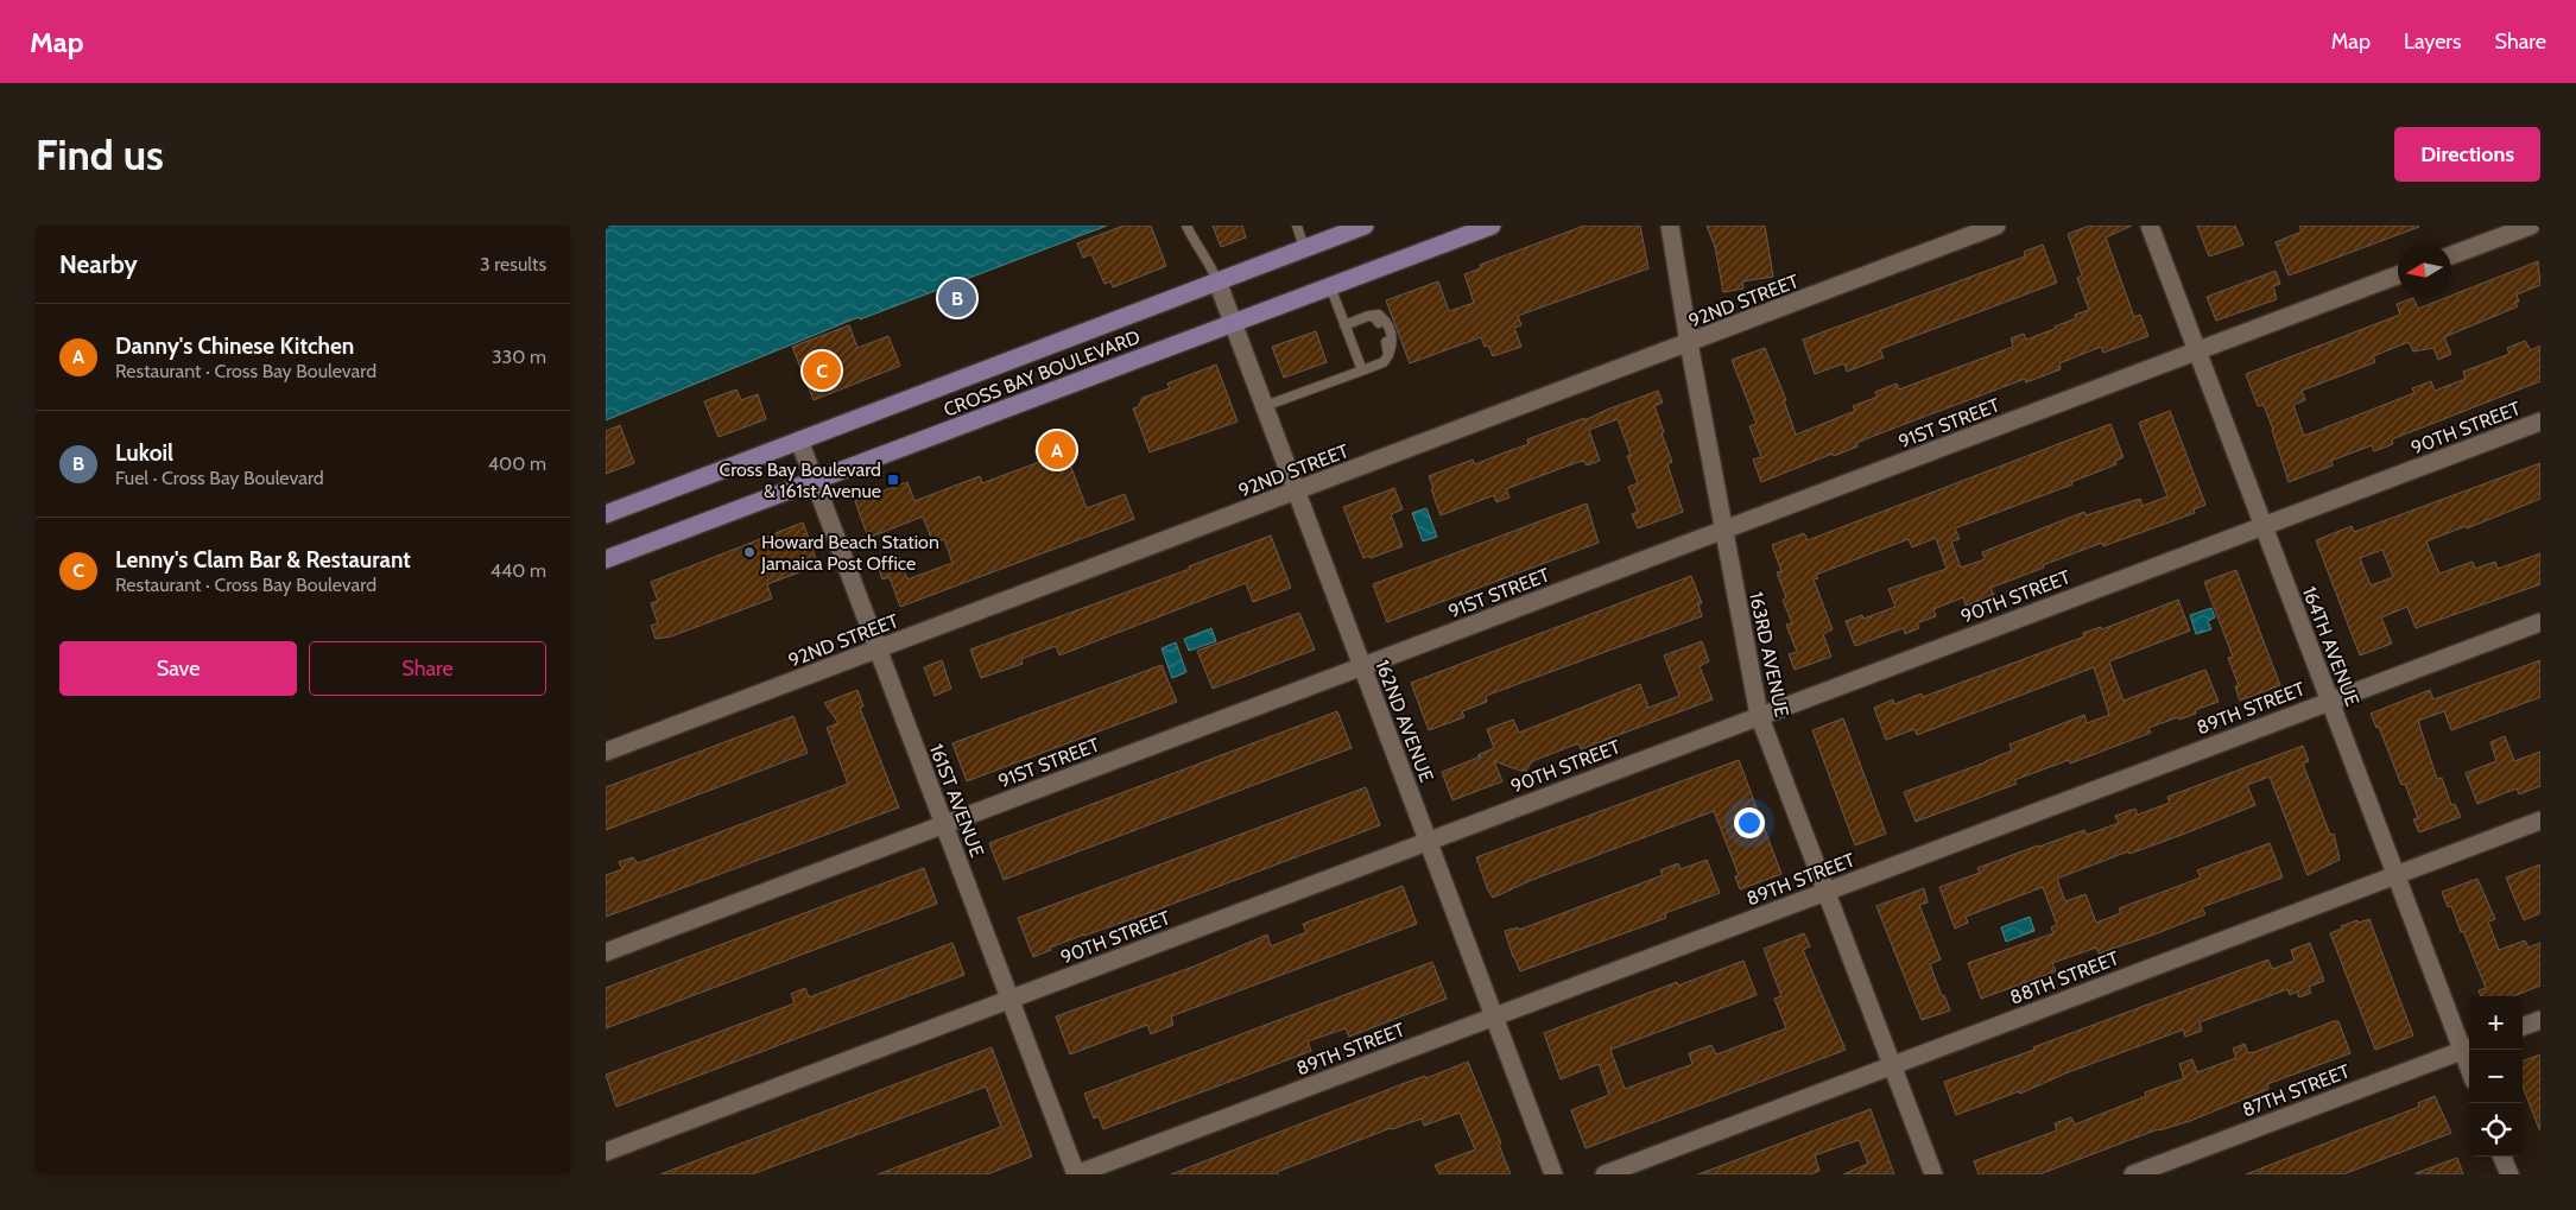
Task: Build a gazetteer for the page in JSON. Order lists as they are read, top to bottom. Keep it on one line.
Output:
{"streets":{"main road":["CROSS BAY BOULEVARD"],"street":["92ND STREET","91ST STREET","90TH STREET","164TH AVENUE","163RD AVENUE","89TH STREET","162ND AVENUE","161ST AVENUE","88TH STREET","87TH STREET"]},"crossings":[["92ND STREET","163RD AVENUE"],["92ND STREET","162ND AVENUE"],["92ND STREET","161ST AVENUE"],["CROSS BAY BOULEVARD","162ND AVENUE"],["CROSS BAY BOULEVARD","161ST AVENUE"],["91ST STREET","164TH AVENUE"],["91ST STREET","163RD AVENUE"],["91ST STREET","162ND AVENUE"],["91ST STREET","161ST AVENUE"],["90TH STREET","164TH AVENUE"],["90TH STREET","163RD AVENUE"],["90TH STREET","162ND AVENUE"],["90TH STREET","161ST AVENUE"],["164TH AVENUE","89TH STREET"],["164TH AVENUE","88TH STREET"],["164TH AVENUE","87TH STREET"],["163RD AVENUE","89TH STREET"],["163RD AVENUE","88TH STREET"],["89TH STREET","162ND AVENUE"],["89TH STREET","161ST AVENUE"]],"places":{"transit":["Cross Bay Boulevard & 161st Avenue"],"other":["Howard Beach Station Jamaica Post Office"]},"north":"left","page":{"header":"Map","nav":["Map","Layers","Share"],"buttons":["Directions",["Save","Share"]],"title":"Find us","heading":["Nearby","3 results"],"pins":["B","C","A"],"list":[{"mark":"A","name":"Danny's Chinese Kitchen","note":"Restaurant · Cross Bay Boulevard","value":"330 m"},{"mark":"B","name":"Lukoil","note":"Fuel · Cross Bay Boulevard","value":"400 m"},{"mark":"C","name":"Lenny's Clam Bar & Restaurant","note":"Restaurant · Cross Bay Boulevard","value":"440 m"}],"map_buttons":["+","−"]}}
